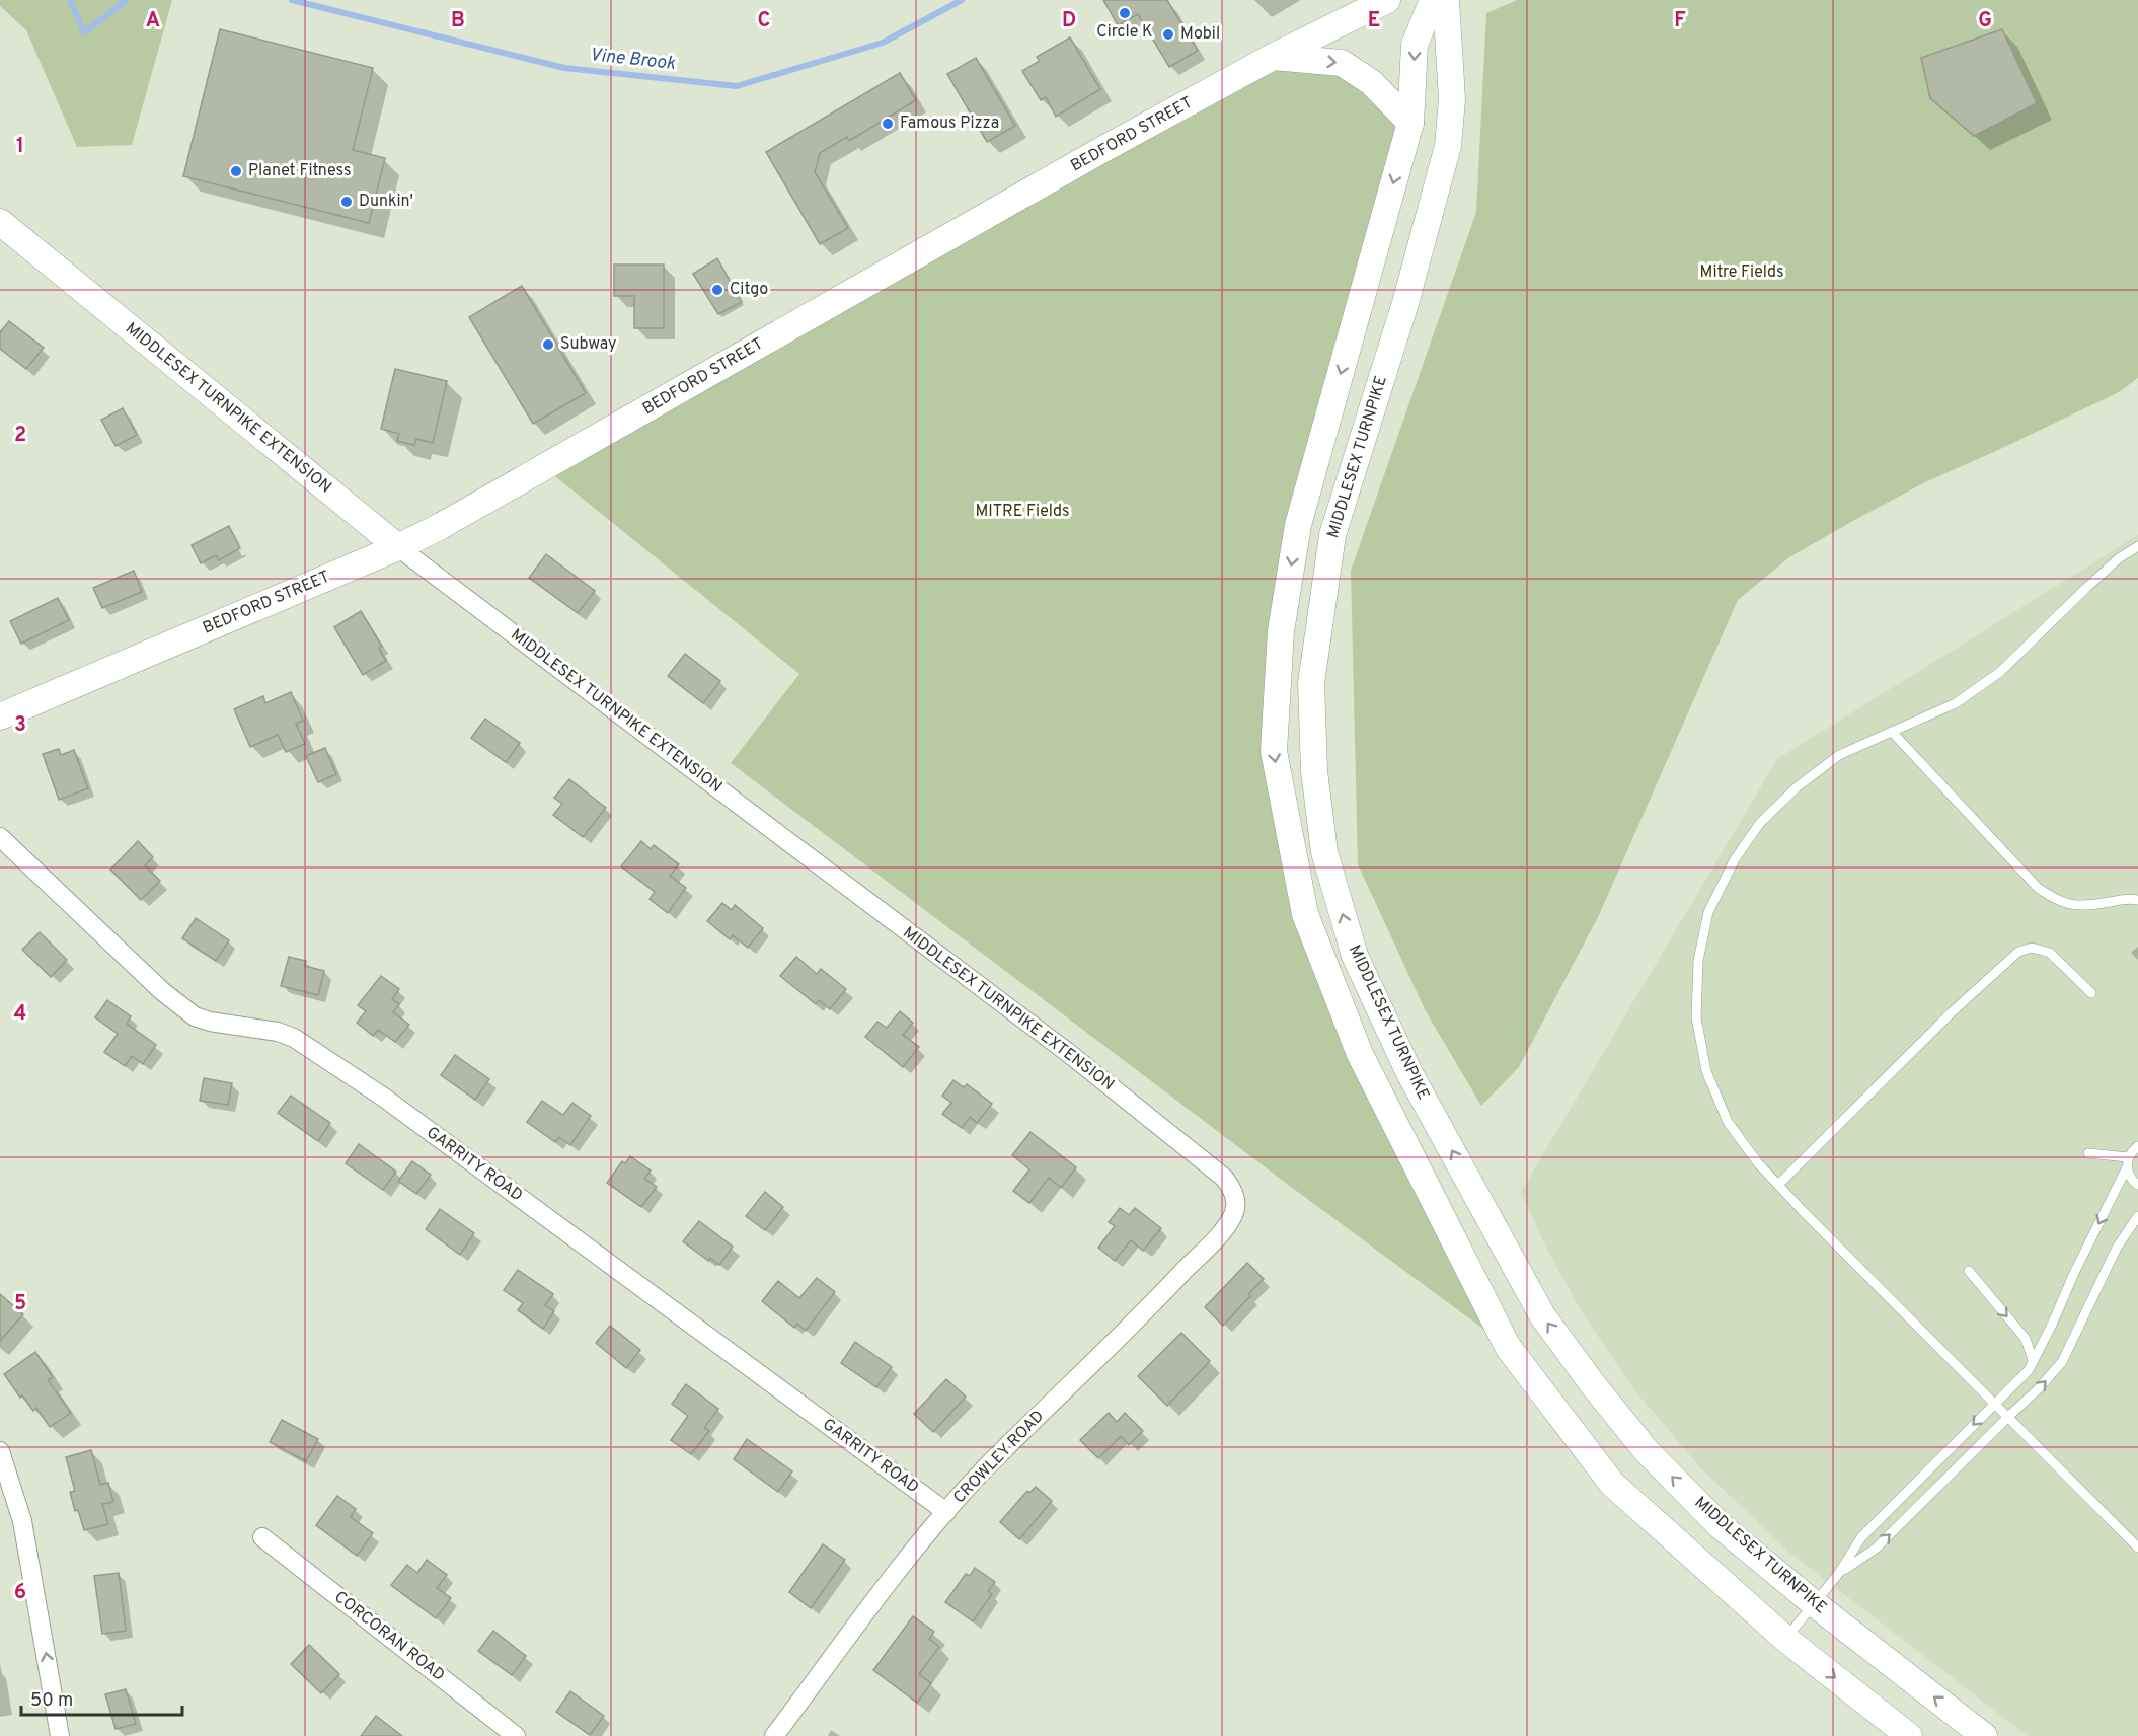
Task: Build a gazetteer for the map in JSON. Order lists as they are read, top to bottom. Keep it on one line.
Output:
{"streets":{"main road":["BEDFORD STREET","MIDDLESEX TURNPIKE EXTENSION","MIDDLESEX TURNPIKE"],"street":["GARRITY ROAD","CROWLEY ROAD","CORCORAN ROAD"]},"crossings":[["BEDFORD STREET","MIDDLESEX TURNPIKE EXTENSION"],["MIDDLESEX TURNPIKE EXTENSION","CROWLEY ROAD"],["GARRITY ROAD","CROWLEY ROAD"]],"water":["Vine Brook"],"parks":["Mitre Fields","MITRE Fields"],"places":["Circle K","Mobil","Famous Pizza","Planet Fitness","Dunkin'","Citgo","Subway"],"scale_bar":"50 m","grid":{"columns":["A","B","C","D","E","F","G"],"rows":["1","2","3","4","5","6"]}}
